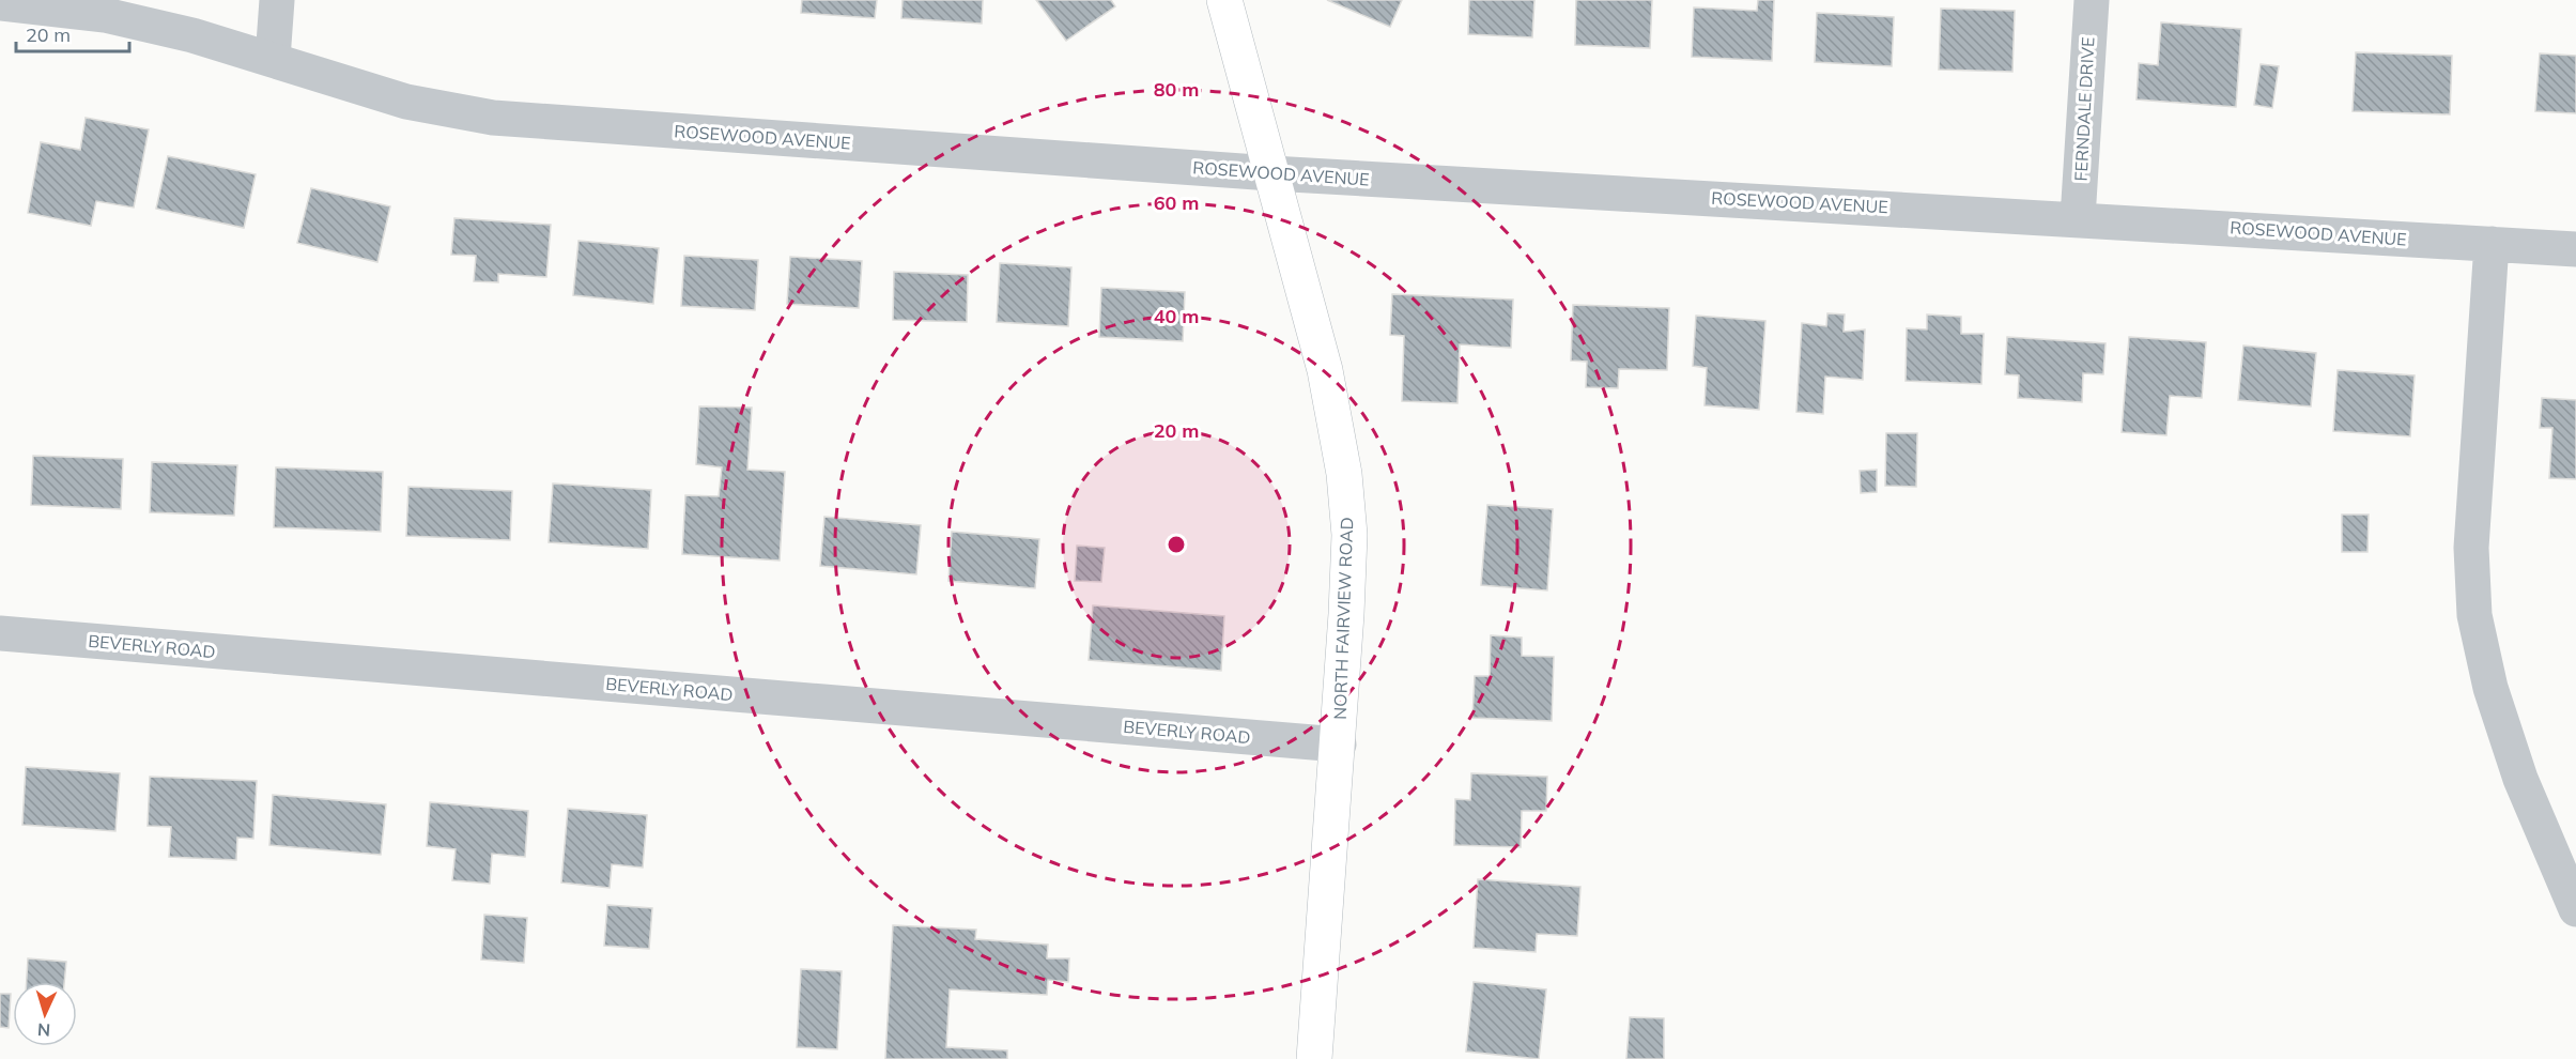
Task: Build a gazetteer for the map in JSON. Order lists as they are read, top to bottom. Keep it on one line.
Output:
{"streets":{"main road":["NORTH FAIRVIEW ROAD"],"street":["FERNDALE DRIVE","ROSEWOOD AVENUE","BEVERLY ROAD"]},"crossings":[["FERNDALE DRIVE","ROSEWOOD AVENUE"],["ROSEWOOD AVENUE","NORTH FAIRVIEW ROAD"],["NORTH FAIRVIEW ROAD","BEVERLY ROAD"]],"scale_bar":"20 m","north":"bottom","rings":["80 m","60 m","40 m","20 m"]}
